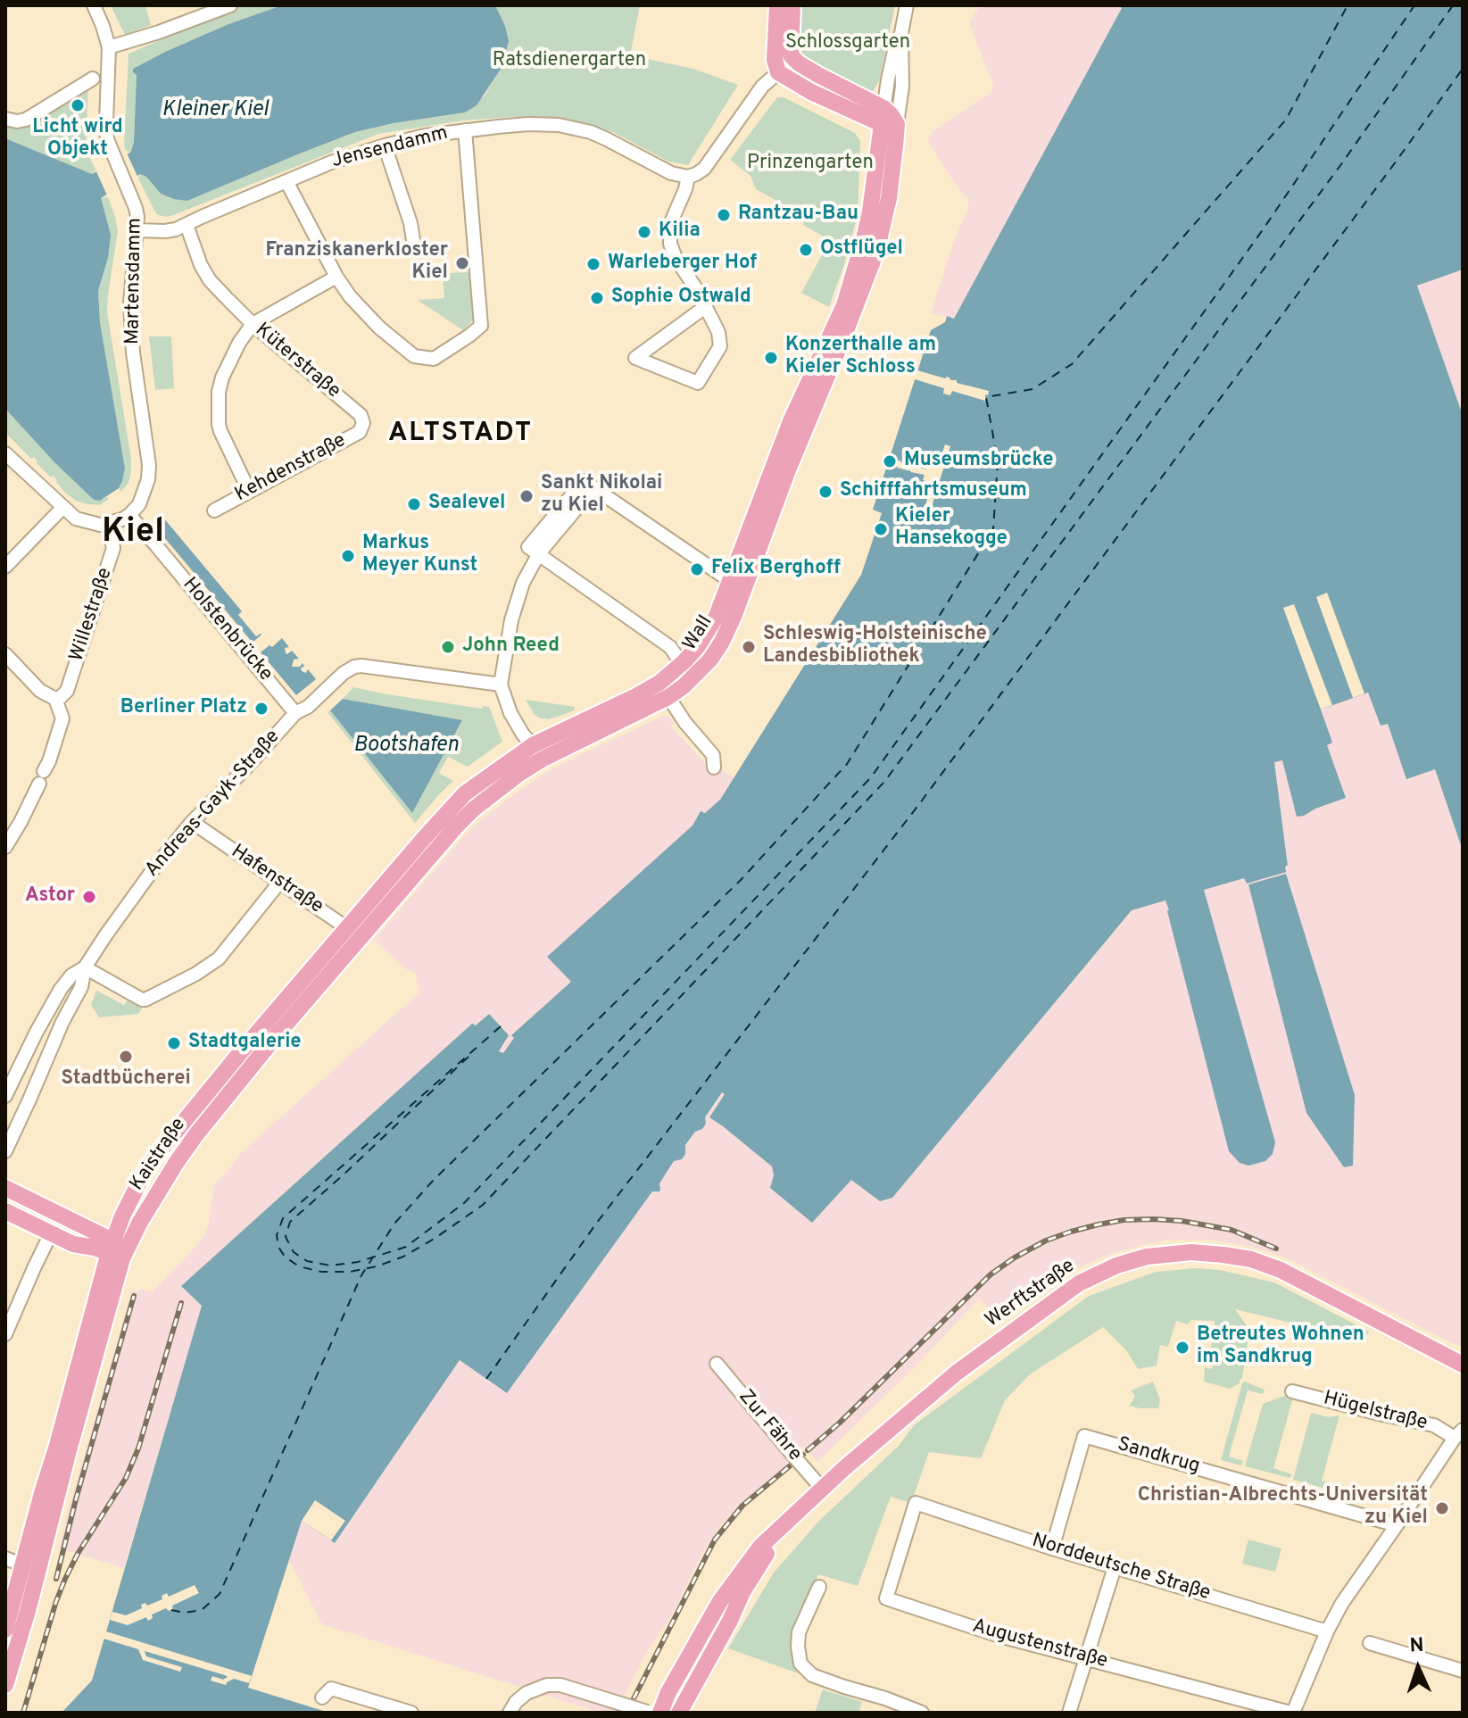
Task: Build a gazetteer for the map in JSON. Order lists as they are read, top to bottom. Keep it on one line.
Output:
{"streets":{"main road":["Wall","Kaistraße","Werftstraße"],"street":["Jensendamm","Martensdamm","Küterstraße","Kehdenstraße","Willestraße","Holstenbrücke","Andreas-Gayk-Straße","Hafenstraße","Hügelstraße","Zur Fähre","Sandkrug","Norddeutsche Straße","Augustenstraße"]},"crossings":[["Jensendamm","Martensdamm"],["Jensendamm","Küterstraße"],["Martensdamm","Holstenbrücke"],["Küterstraße","Kehdenstraße"],["Holstenbrücke","Andreas-Gayk-Straße"],["Wall","Kaistraße"],["Andreas-Gayk-Straße","Hafenstraße"],["Hafenstraße","Kaistraße"],["Werftstraße","Zur Fähre"],["Sandkrug","Norddeutsche Straße"],["Norddeutsche Straße","Augustenstraße"]],"districts":["ALTSTADT","Kiel"],"water":["Kleiner Kiel","Bootshafen"],"parks":["Schlossgarten","Ratsdienergarten","Prinzengarten"],"places":["Licht wird Objekt","Rantzau-Bau","Kilia","Ostflügel","Franziskanerkloster Kiel","Warleberger Hof","Sophie Ostwald","Konzerthalle am Kieler Schloss","Museumsbrücke","Schifffahrtsmuseum","Sankt Nikolai zu Kiel","Sealevel","Kieler Hansekogge","Markus Meyer Kunst","Felix Berghoff","John Reed","Schleswig-Holsteinische Landesbibliothek","Berliner Platz","Astor","Stadtgalerie","Stadtbücherei","Betreutes Wohnen im Sandkrug","Christian-Albrechts-Universität zu Kiel"],"north":"top"}
